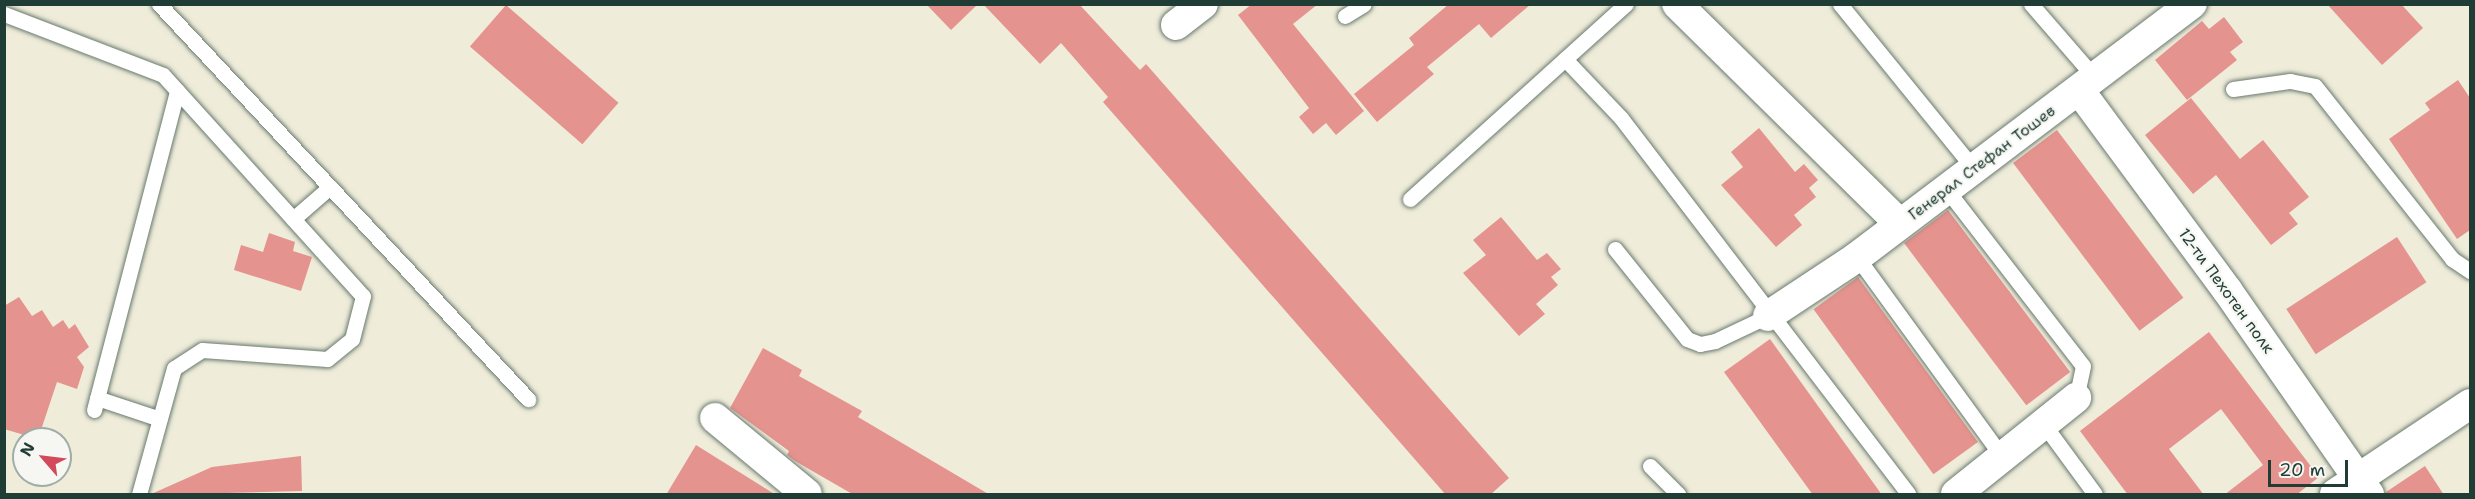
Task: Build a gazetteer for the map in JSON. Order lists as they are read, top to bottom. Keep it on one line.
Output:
{"streets":{"street":["Генерал Стефан Тошев","12-ти Пехотен полк"]},"crossings":[["Генерал Стефан Тошев","12-ти Пехотен полк"]],"scale_bar":"20 m","north":"top left"}
